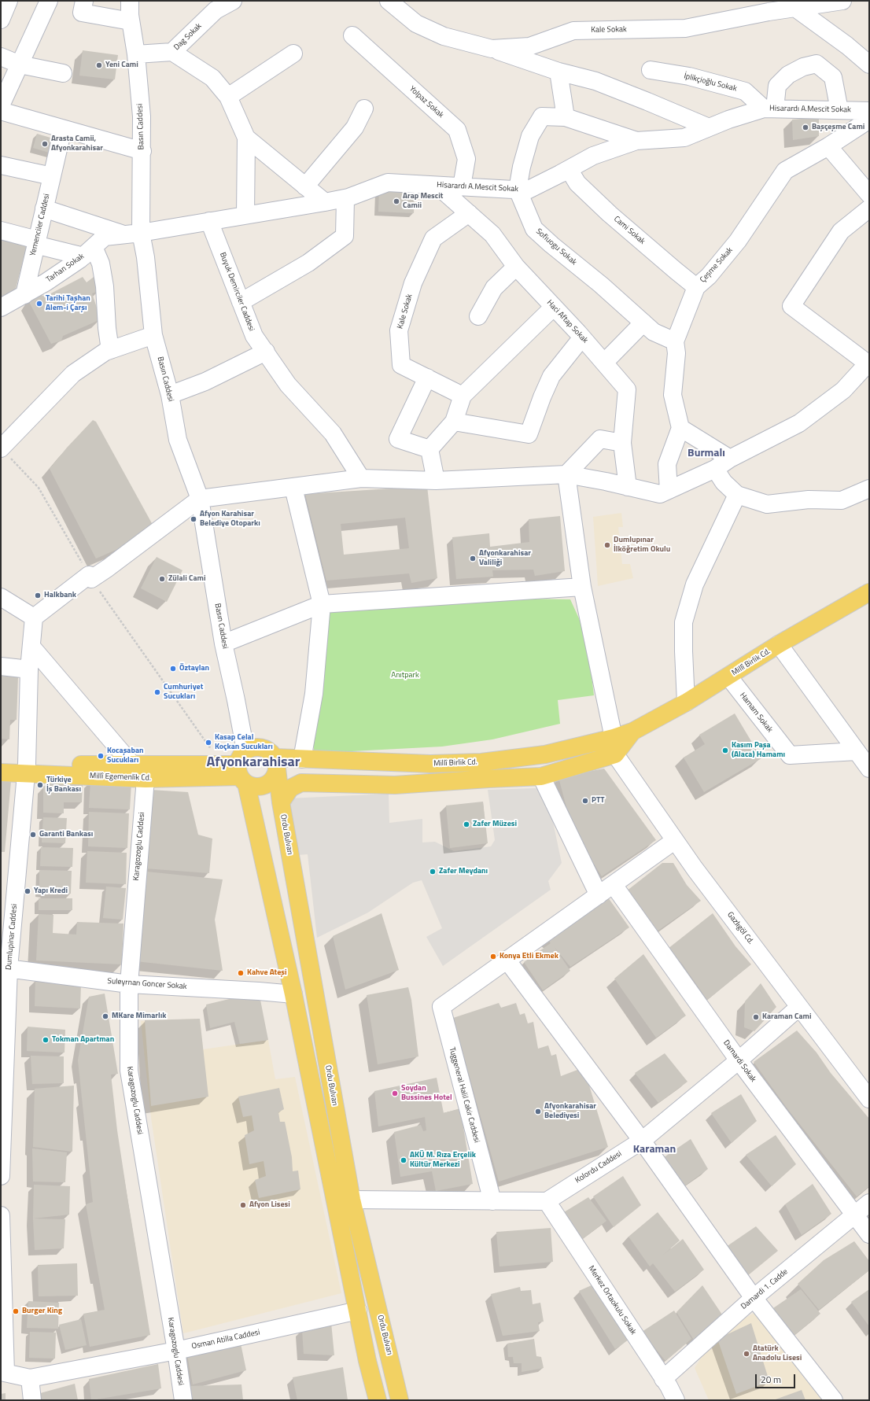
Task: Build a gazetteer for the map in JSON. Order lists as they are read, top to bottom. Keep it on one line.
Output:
{"streets":{"main road":["Millî Birlik Cd.","Millî Egemenlik Cd.","Ordu Bulvarı"],"street":["Kale Sokak","Dag Sokak","İplikçioğlu Sokak","Yolpaz Sokak","Hisarardı A.Mescit Sokak","Basın Caddesi","Yemenciler Caddesi","Cami Sokak","Sofiuogu Sokak","Çeşme Sokak","Tarhan Sokak","Buyuk Demirciler Caddesi","Haci Aftap Sokak","Hamam Sokak","Karagozoglu Caddesi","Gazlıgöl Cd.","Dumlupinar Caddesi","Suleyrnan Goncer Sokak","Damardi Sokak","Tuggeneral Halil Cakir Caddesi","Kolordu Caddesi","Damardi 1. Cadde","Merkez Ortaokulu Sokak","Osman Atilla Caddesi"]},"crossings":[["Kale Sokak","Haci Aftap Sokak"],["Dag Sokak","Basın Caddesi"],["İplikçioğlu Sokak","Hisarardı A.Mescit Sokak"],["Yolpaz Sokak","Hisarardı A.Mescit Sokak"],["Hisarardı A.Mescit Sokak","Cami Sokak"],["Hisarardı A.Mescit Sokak","Sofiuogu Sokak"],["Hisarardı A.Mescit Sokak","Tarhan Sokak"],["Hisarardı A.Mescit Sokak","Haci Aftap Sokak"],["Basın Caddesi","Tarhan Sokak"],["Basın Caddesi","Millî Birlik Cd."],["Basın Caddesi","Millî Egemenlik Cd."],["Basın Caddesi","Ordu Bulvarı"],["Yemenciler Caddesi","Tarhan Sokak"],["Cami Sokak","Çeşme Sokak"],["Sofiuogu Sokak","Çeşme Sokak"],["Tarhan Sokak","Buyuk Demirciler Caddesi"],["Millî Birlik Cd.","Hamam Sokak"],["Millî Birlik Cd.","Millî Egemenlik Cd."],["Millî Birlik Cd.","Ordu Bulvarı"],["Millî Birlik Cd.","Gazlıgöl Cd."],["Millî Egemenlik Cd.","Ordu Bulvarı"],["Millî Egemenlik Cd.","Karagozoglu Caddesi"],["Millî Egemenlik Cd.","Dumlupinar Caddesi"],["Karagozoglu Caddesi","Suleyrnan Goncer Sokak"],["Karagozoglu Caddesi","Osman Atilla Caddesi"],["Gazlıgöl Cd.","Kolordu Caddesi"],["Dumlupinar Caddesi","Suleyrnan Goncer Sokak"],["Damardi Sokak","Kolordu Caddesi"],["Damardi Sokak","Damardi 1. Cadde"],["Kolordu Caddesi","Merkez Ortaokulu Sokak"],["Damardi 1. Cadde","Merkez Ortaokulu Sokak"]],"districts":["Burmalı","Afyonkarahisar","Karaman"],"parks":["Anıtpark"],"places":["Yeni Cami","Başçeşme Cami","Arasta Camii, Afyonkarahisar","Arap Mescit Camii","Tarihi Taşhan Alem-i Çarşı","Afyon Karahisar Belediye Otoparkı","Dumlupınar İlköğretim Okulu","Afyonkarahisar Valiliği","Zülali Cami","Halkbank","Öztaylan","Cumhuriyet Sucukları","Kasap Celal Koçkan Sucukları","Kasım Paşa (Alaca) Hamamı","Kocaşaban Sucukları","Türkiye İş Bankası","PTT","Zafer Müzesi","Garanti Bankası","Zafer Meydanı","Yapı Kredi","Konya Etli Ekmek","Kahve Ateşi","MKare Mimarlık","Karaman Cami","Tokman Apartman","Soydan Bussines Hotel","Afyonkarahisar Belediyesi","AKÜ M. Rıza Erçelik Kültür Merkezi","Afyon Lisesi","Burger King","Atatürk Anadolu Lisesi"],"scale_bar":"20 m"}
